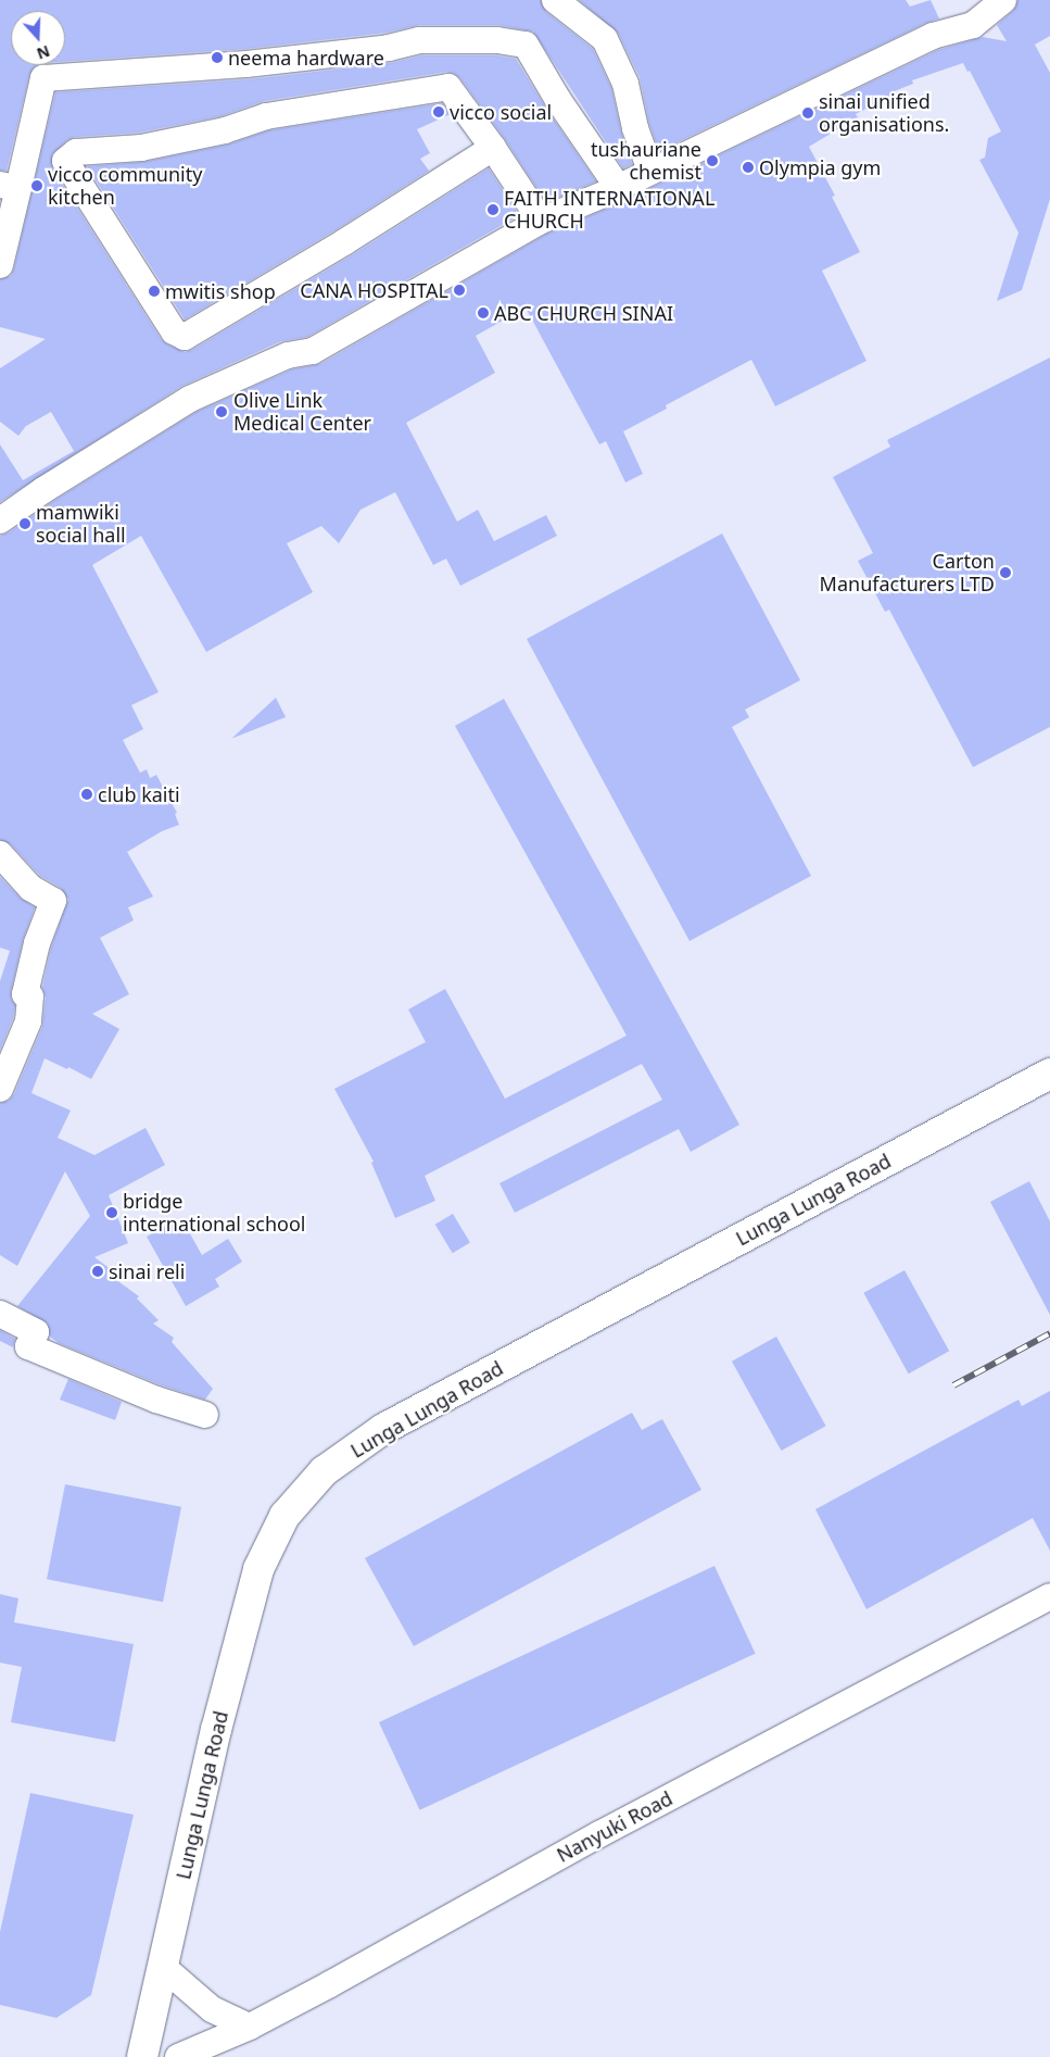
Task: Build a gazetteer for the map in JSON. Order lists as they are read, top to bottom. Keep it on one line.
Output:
{"streets":{"main road":["Lunga Lunga Road"],"street":["Nanyuki Road"]},"places":["neema hardware","vicco social","sinai unified organisations.","tushauriane chemist","Olympia gym","vicco community kitchen","FAITH INTERNATIONAL CHURCH","CANA HOSPITAL","mwitis shop","ABC CHURCH SINAI","Olive Link Medical Center","mamwiki social hall","Carton Manufacturers LTD","club kaiti","bridge international school","sinai reli"],"north":"bottom"}
